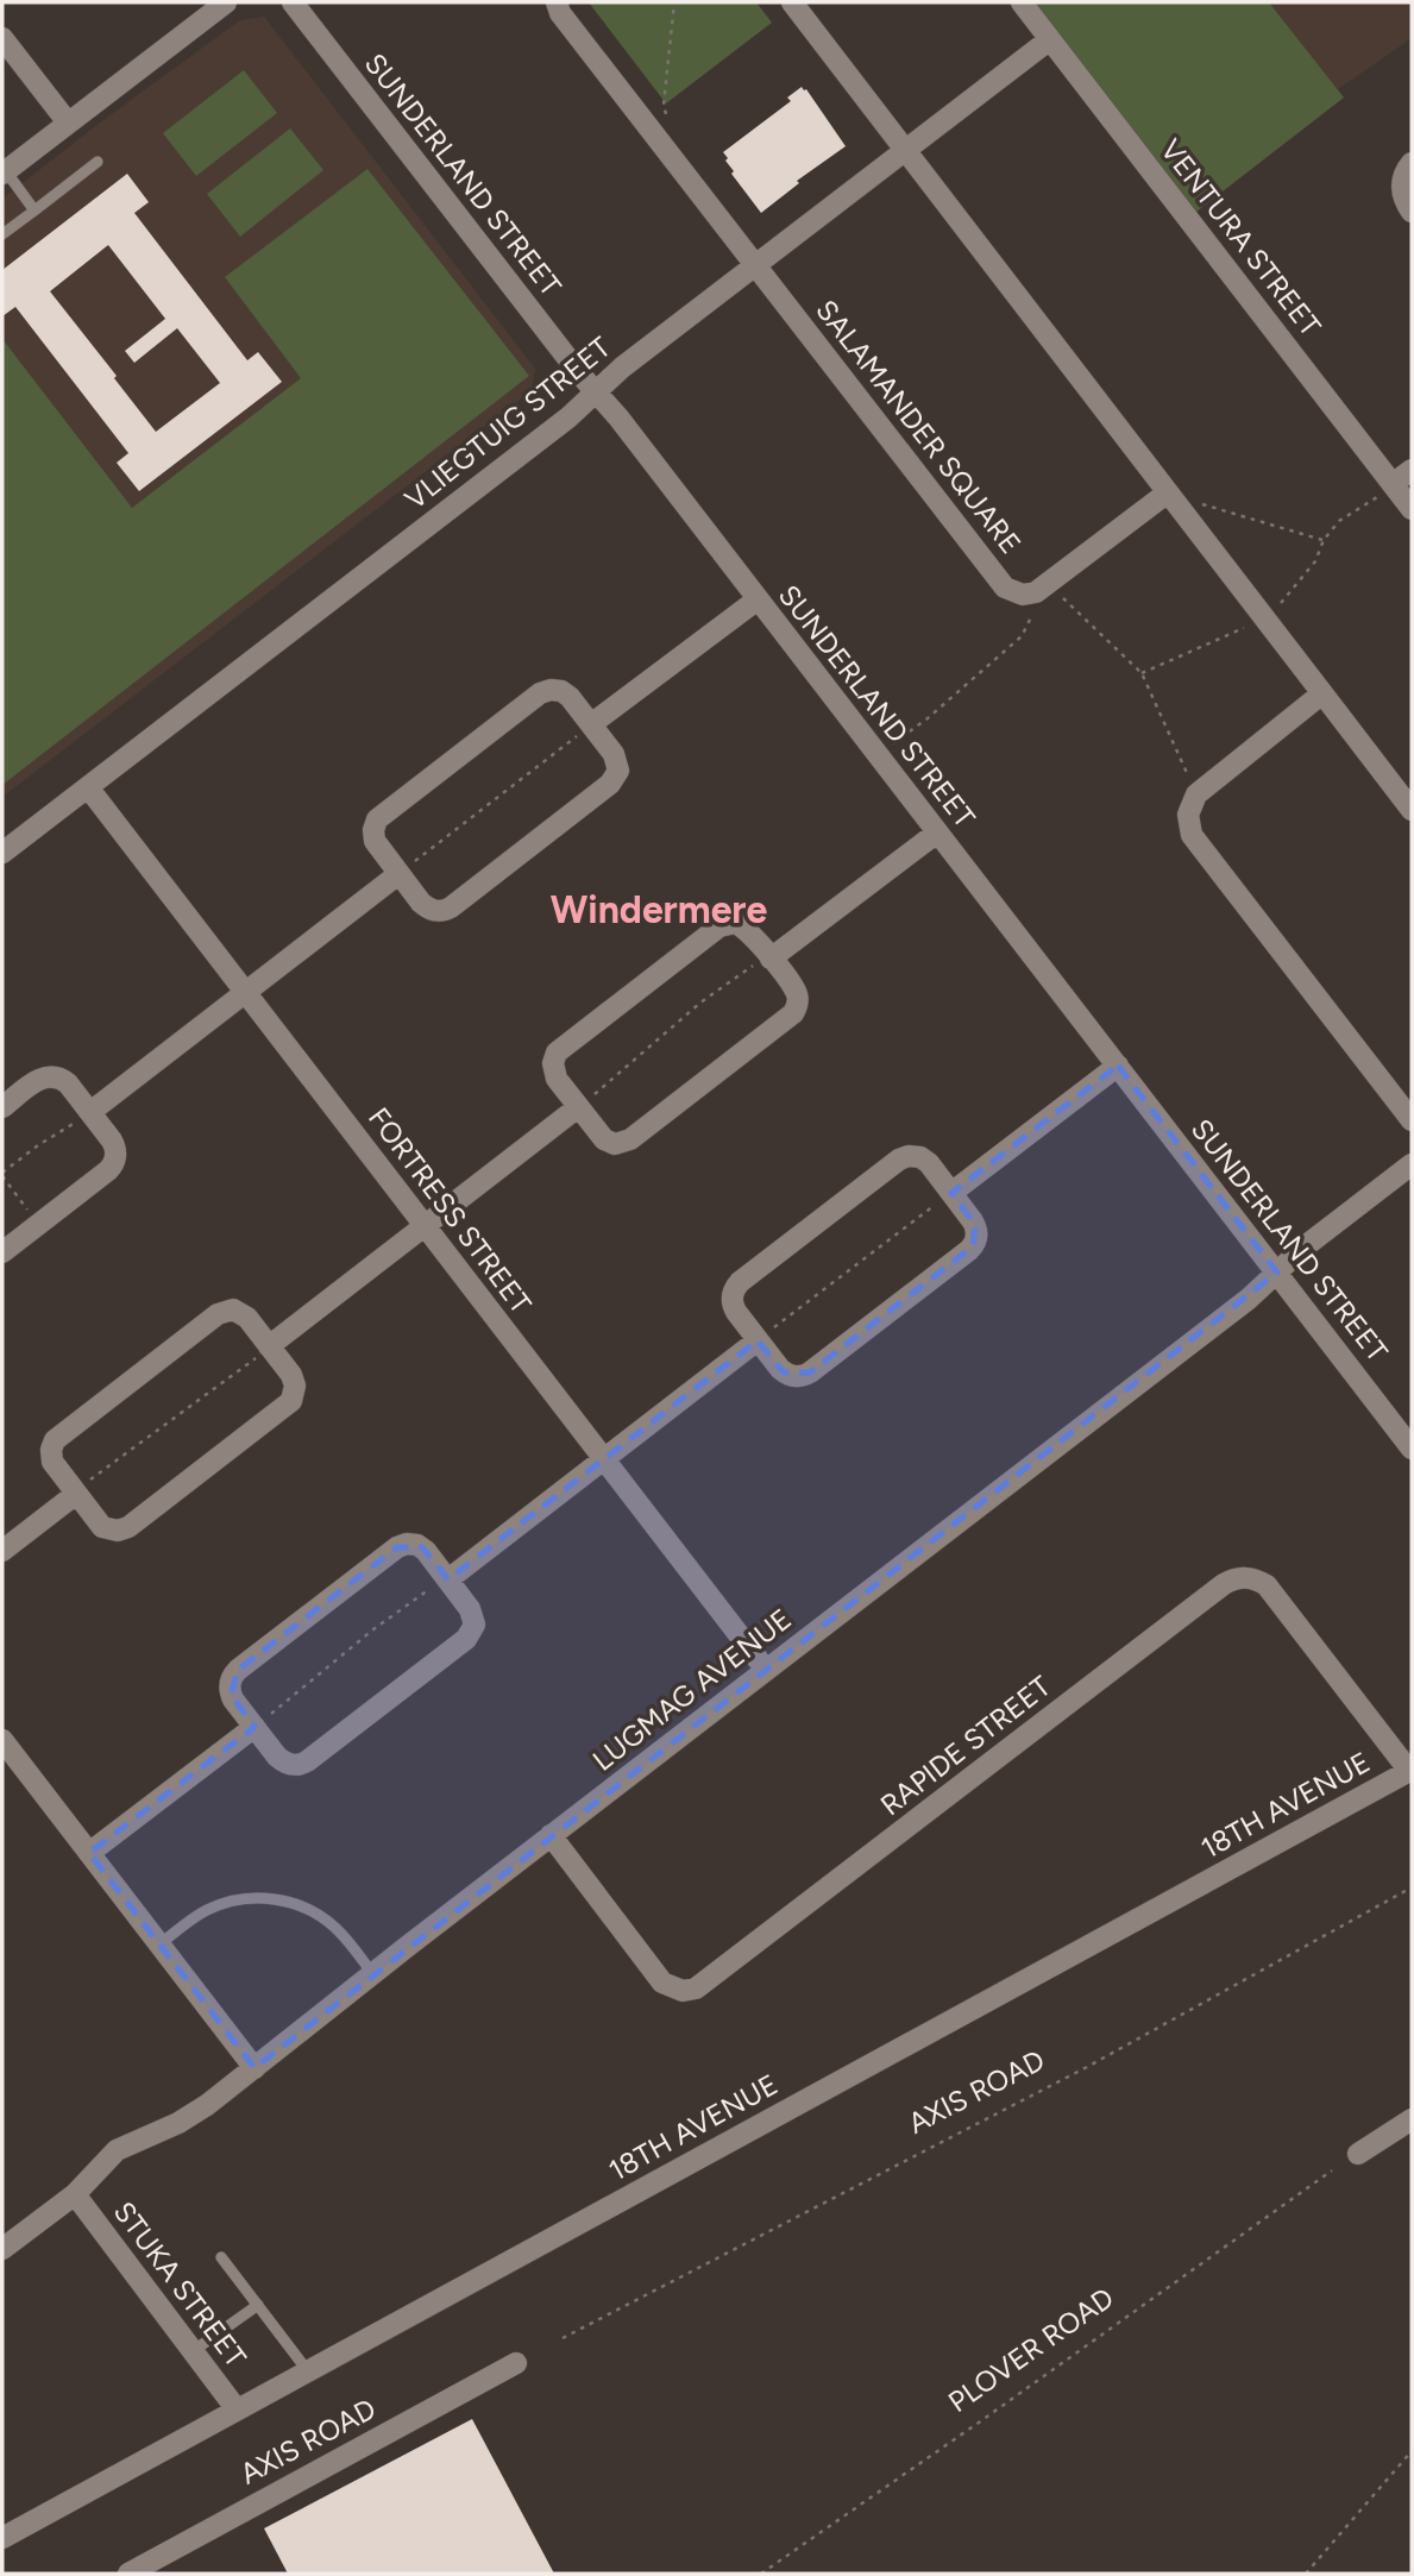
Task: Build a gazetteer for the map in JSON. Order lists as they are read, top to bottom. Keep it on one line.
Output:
{"streets":{"street":["SUNDERLAND STREET","VENTURA STREET","VLIEGTUIG STREET","SALAMANDER SQUARE","FORTRESS STREET","LUGMAG AVENUE","RAPIDE STREET","18TH AVENUE","AXIS ROAD","STUKA STREET"],"path":["PLOVER ROAD"]},"crossings":[["SUNDERLAND STREET","VLIEGTUIG STREET"],["SUNDERLAND STREET","LUGMAG AVENUE"],["VENTURA STREET","VLIEGTUIG STREET"],["VLIEGTUIG STREET","SALAMANDER SQUARE"],["VLIEGTUIG STREET","FORTRESS STREET"],["FORTRESS STREET","LUGMAG AVENUE"],["LUGMAG AVENUE","RAPIDE STREET"],["LUGMAG AVENUE","STUKA STREET"],["RAPIDE STREET","18TH AVENUE"],["18TH AVENUE","STUKA STREET"]],"districts":["Windermere"]}
